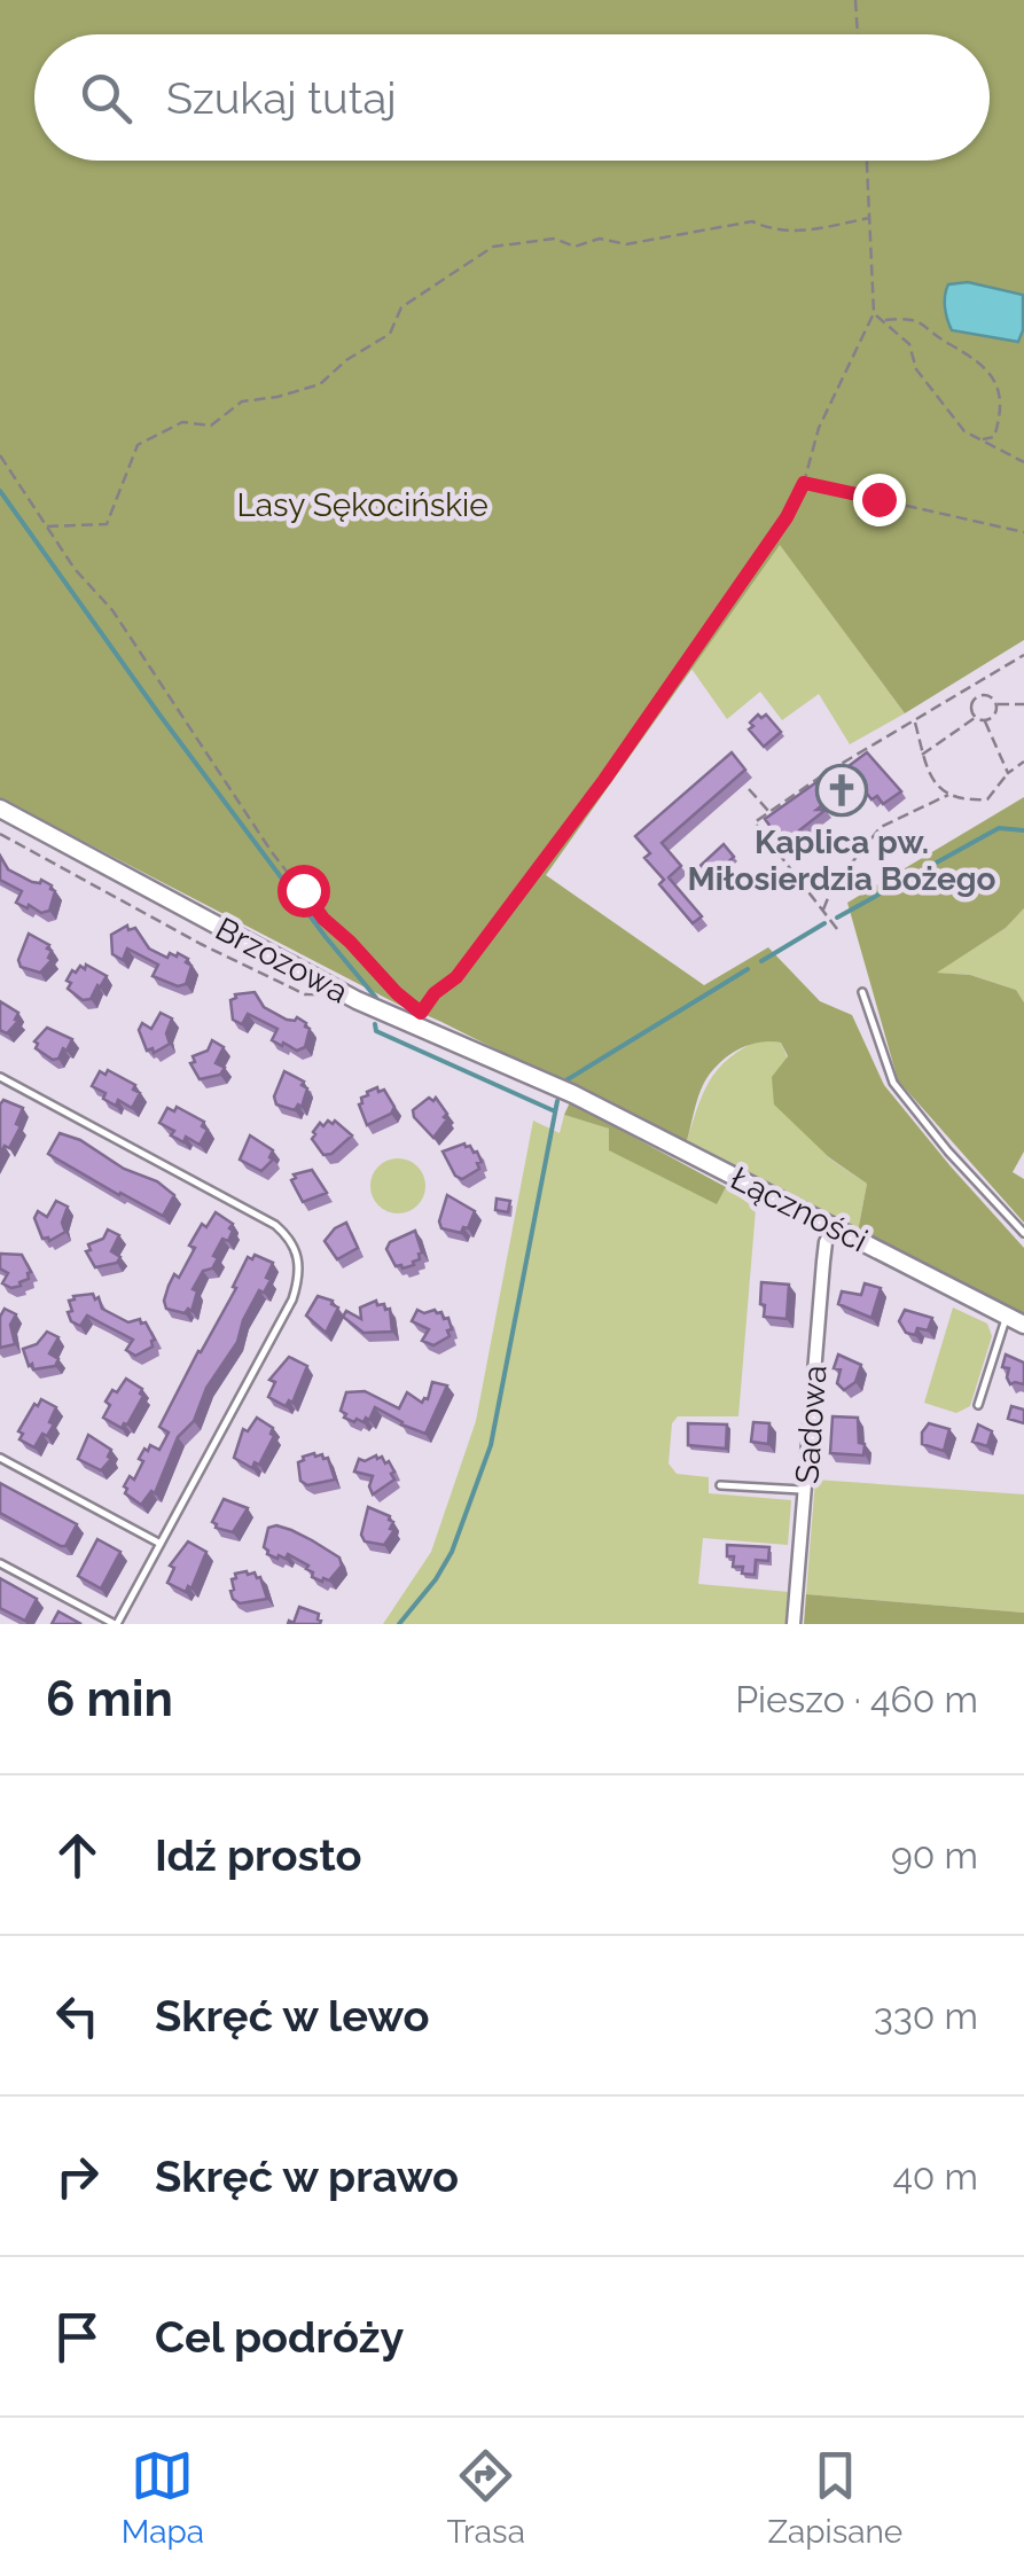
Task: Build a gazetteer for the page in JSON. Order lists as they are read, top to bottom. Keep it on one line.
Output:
{"streets":{"street":["Brzozowa","Łączności","Sadowa"]},"crossings":[["Brzozowa","Łączności"],["Łączności","Sadowa"]],"parks":["Lasy Sękocińskie"],"places":{"church":["Kaplica pw. Miłosierdzia Bożego"]},"page":{"search":"Szukaj tutaj","heading":["6 min","Pieszo · 460 m"],"list":[["Idź prosto","90 m"],["Skręć w lewo","330 m"],["Skręć w prawo","40 m"],"Cel podróży"],"nav":["Mapa","Trasa","Zapisane"]}}
